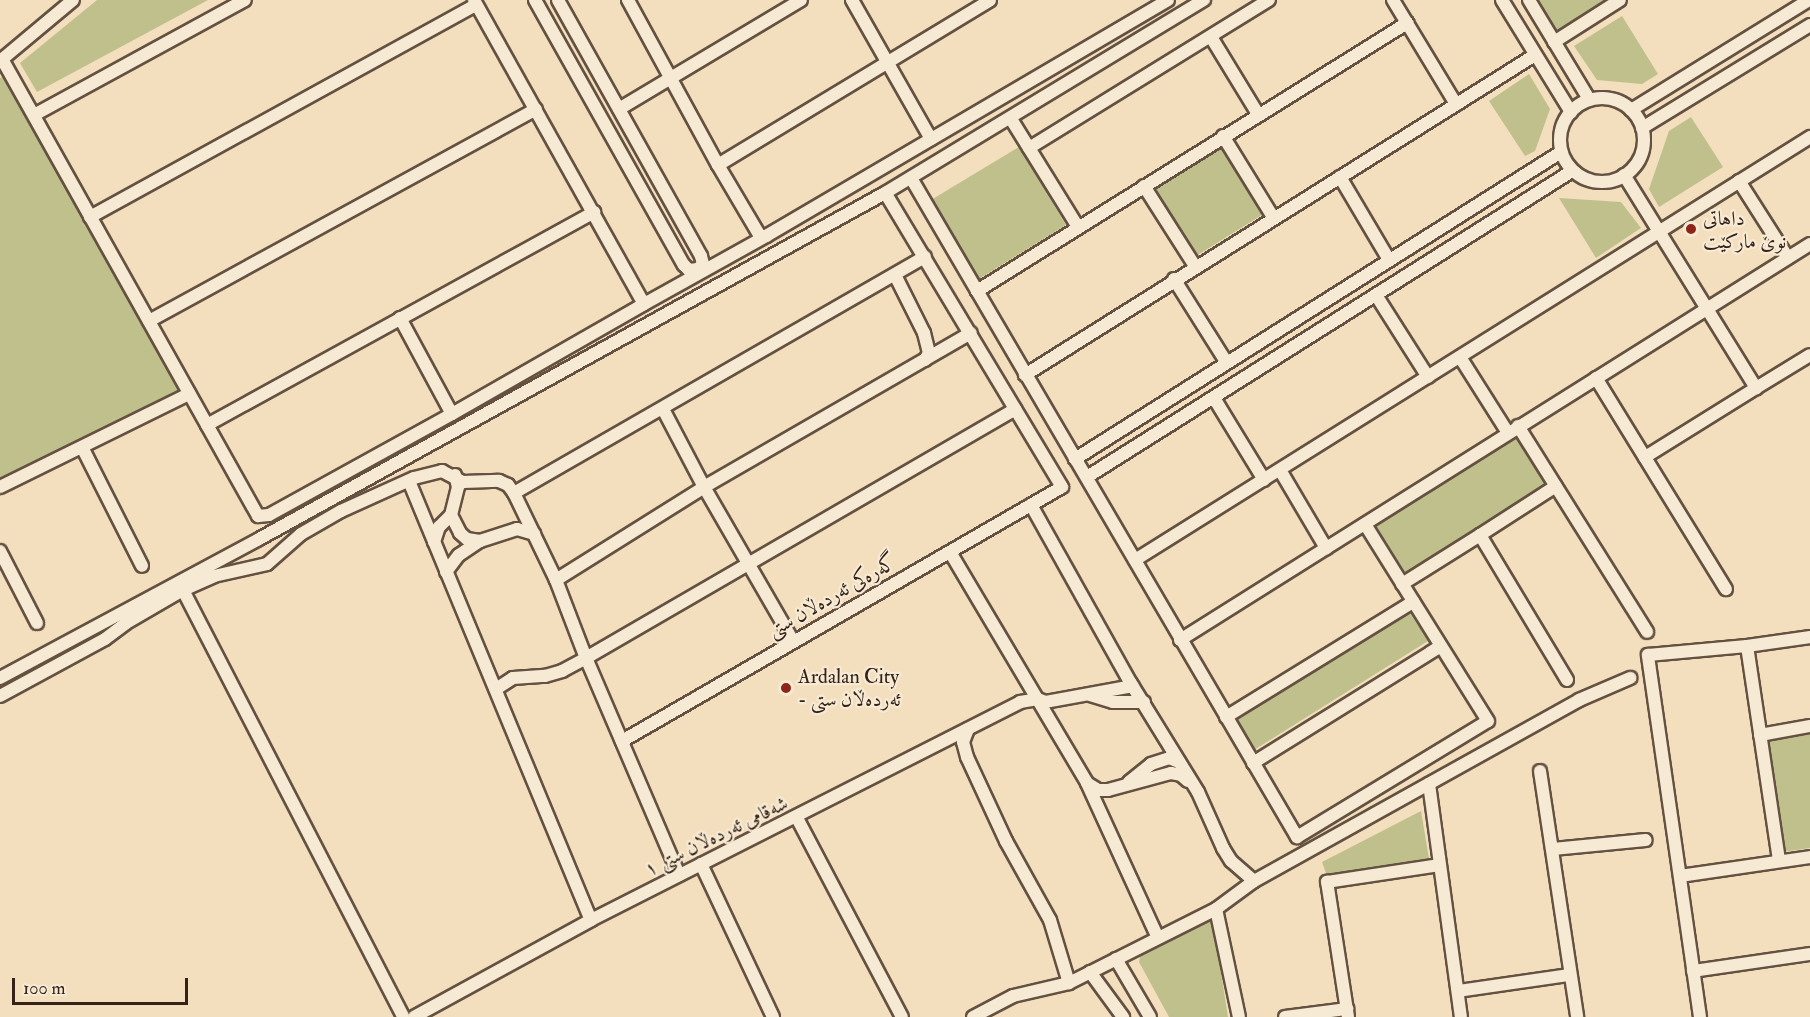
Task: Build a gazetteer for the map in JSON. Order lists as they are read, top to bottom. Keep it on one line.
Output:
{"streets":{"street":["گەرەکی ئەردەڵان ستی","شەقامی ئەردەڵان ستی ١"]},"places":["داهاتی نوێ مارکێت","Ardalan City - ئەردەڵان ستی"],"scale_bar":"100 m"}
